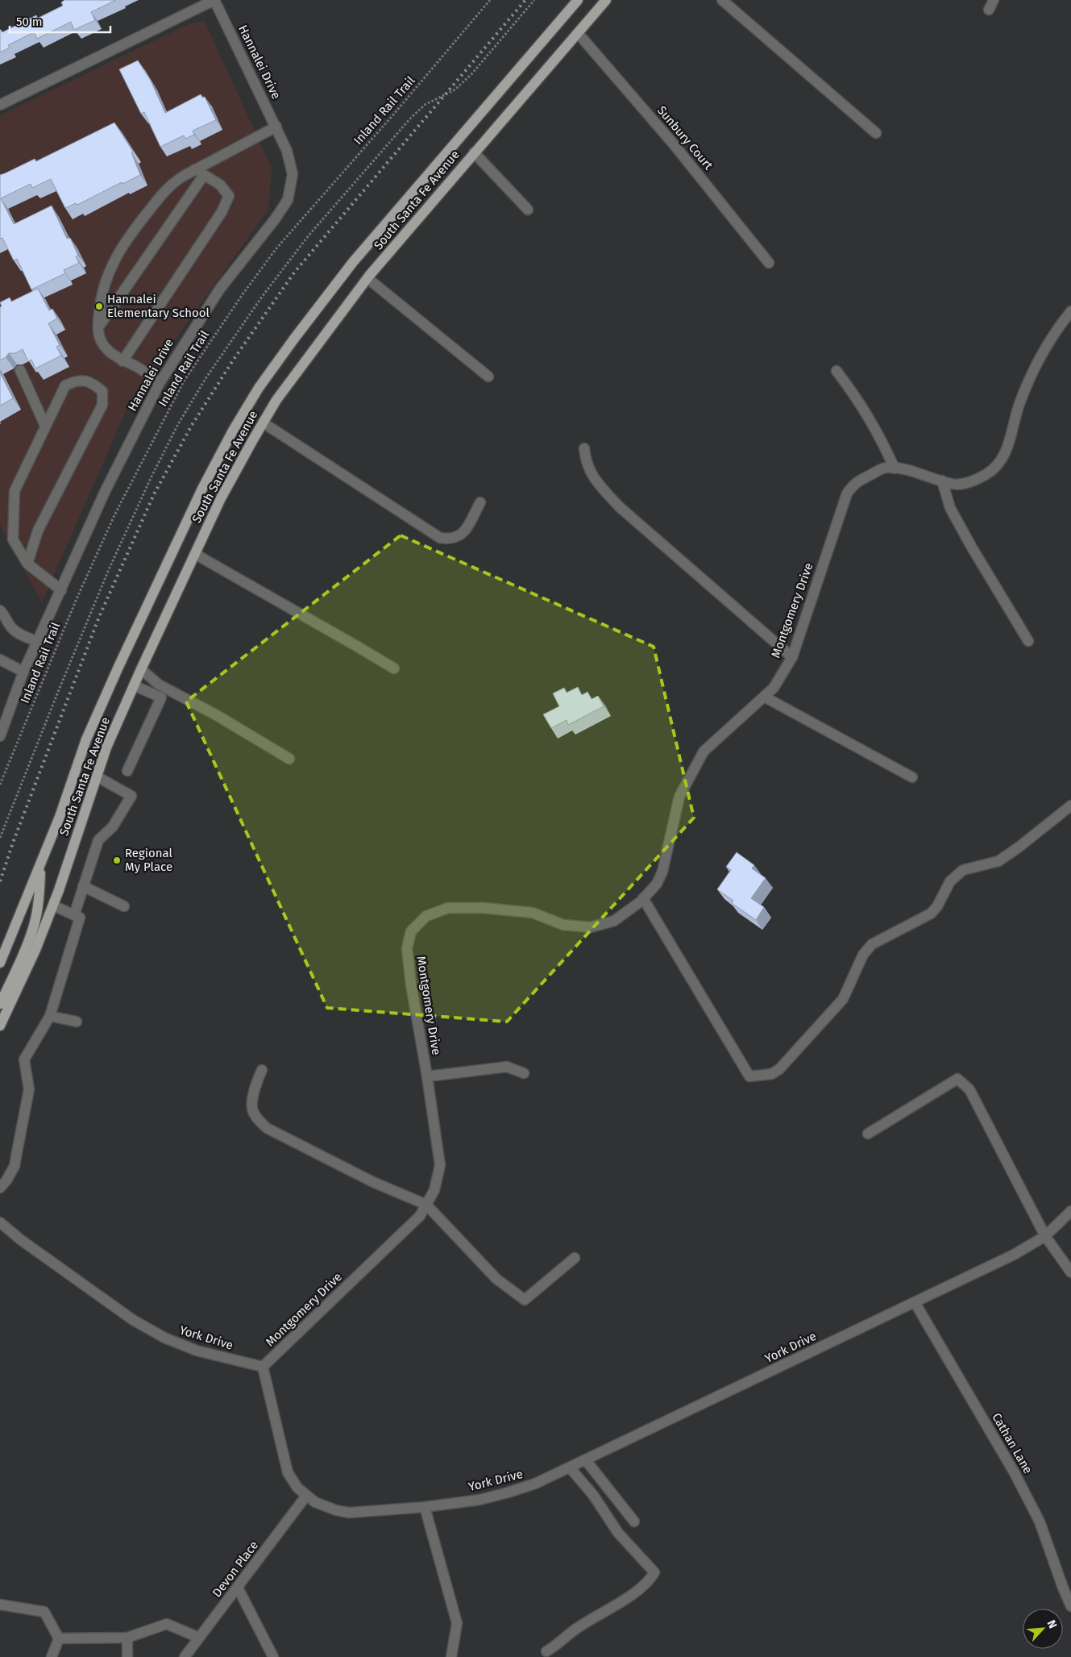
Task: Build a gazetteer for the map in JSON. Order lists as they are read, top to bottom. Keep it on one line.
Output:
{"streets":{"main road":["South Santa Fe Avenue"],"street":["Hannalei Drive","Sunbury Court","Montgomery Drive","York Drive","Cathan Lane","Devon Place"],"path":["Inland Rail Trail"]},"crossings":[["Sunbury Court","South Santa Fe Avenue"],["Montgomery Drive","York Drive"],["York Drive","Cathan Lane"],["York Drive","Devon Place"]],"places":["Hannalei Elementary School","Regional My Place"],"scale_bar":"50 m","north":"top right"}
